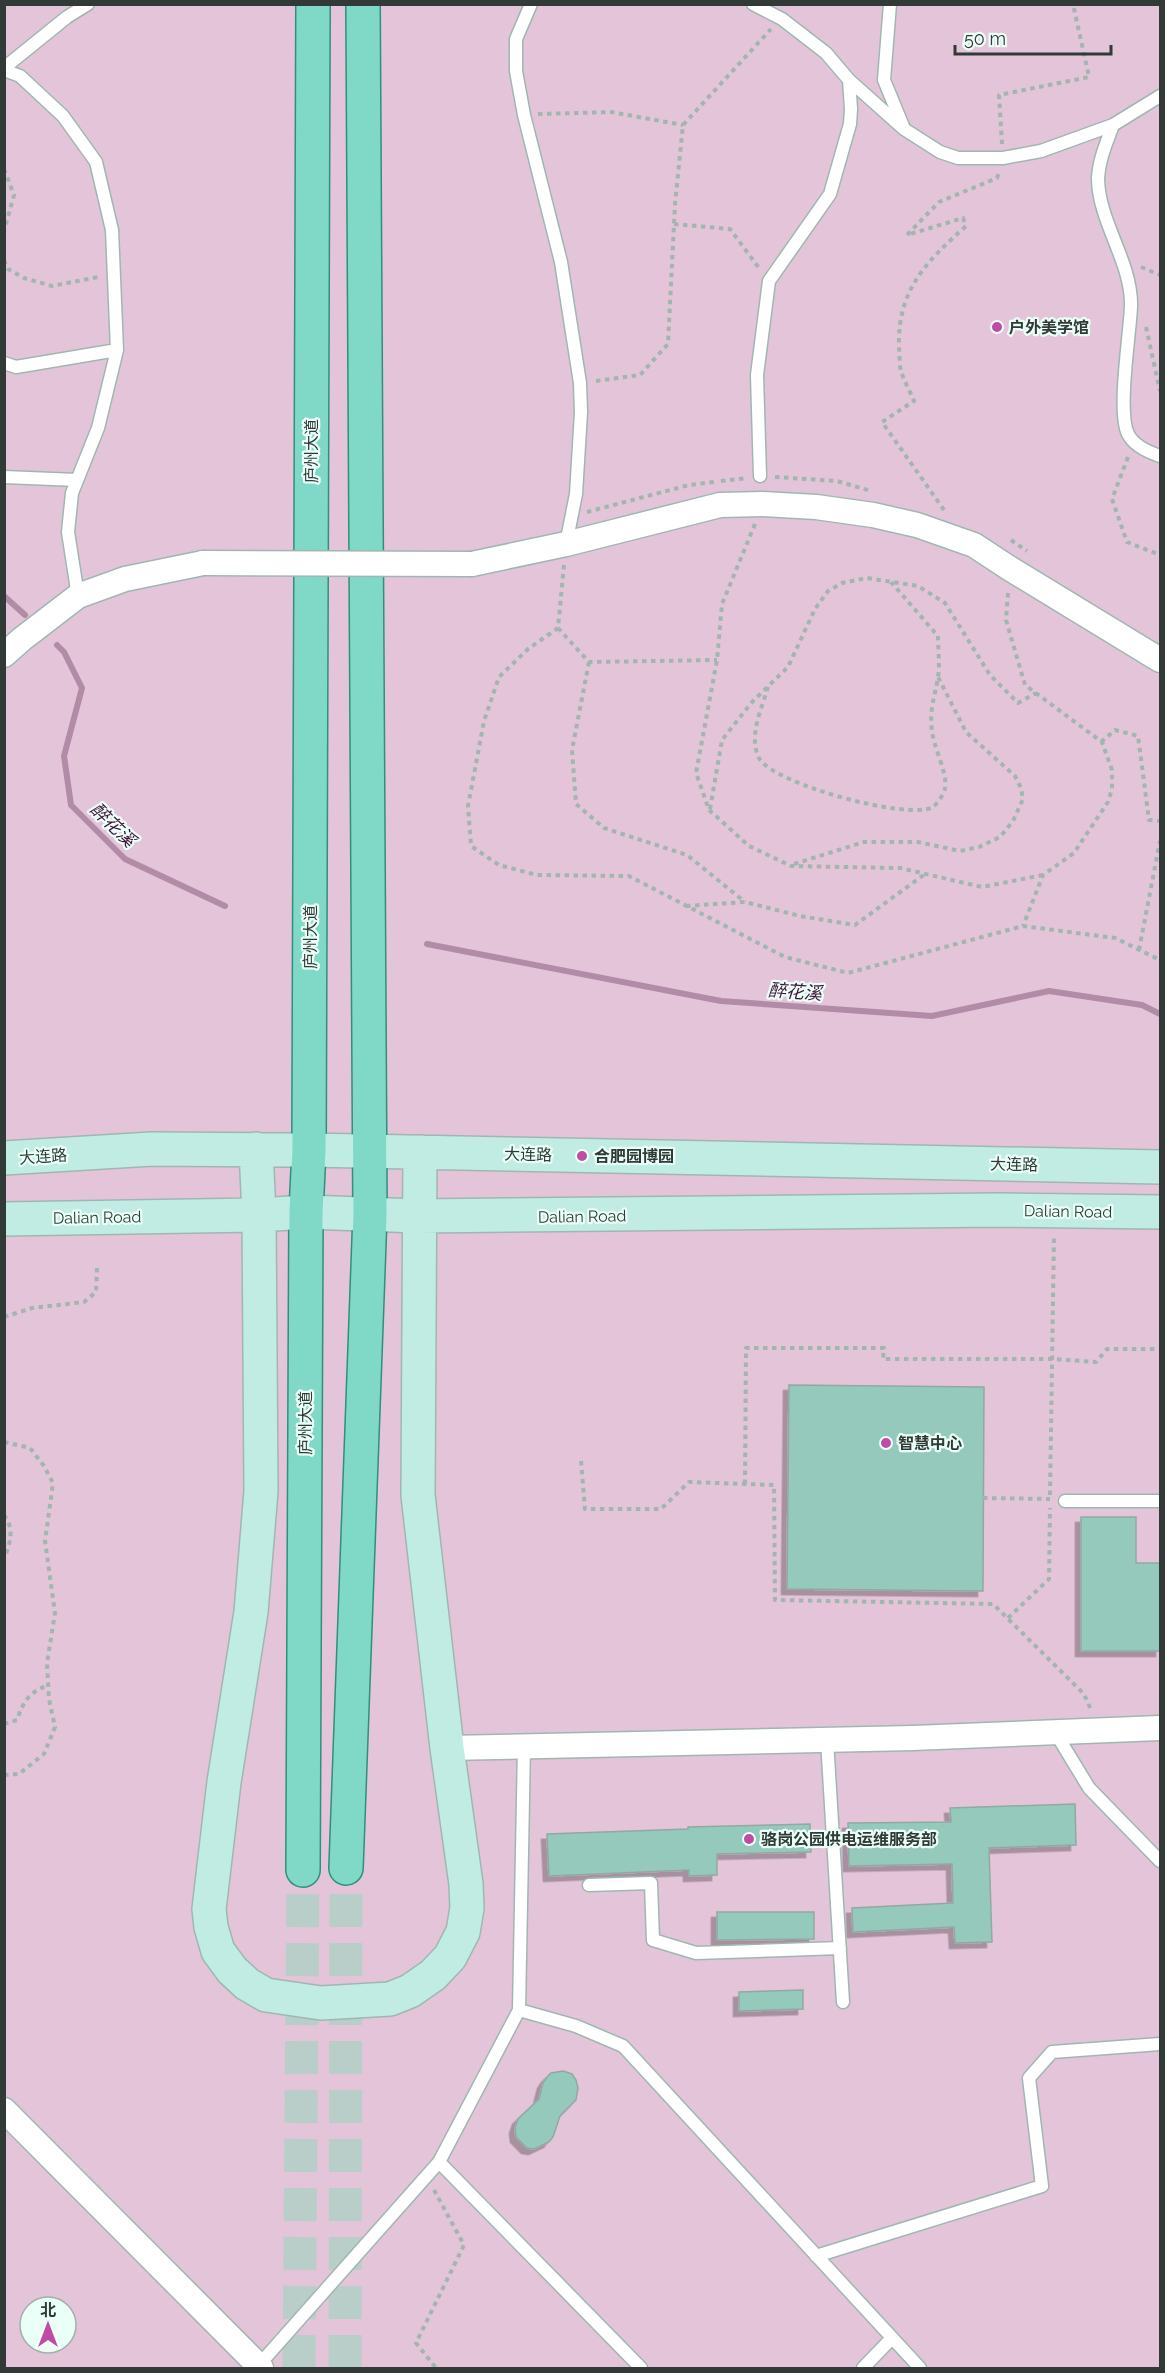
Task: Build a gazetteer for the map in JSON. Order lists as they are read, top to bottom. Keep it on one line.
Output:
{"streets":{"main road":["庐州大道","大连路","Dalian Road"]},"crossings":[["庐州大道","大连路"],["庐州大道","Dalian Road"]],"water":["醉花溪"],"places":["户外美学馆","合肥园博园","智慧中心","骆岗公园供电运维服务部"],"scale_bar":"50 m","north":"top"}
